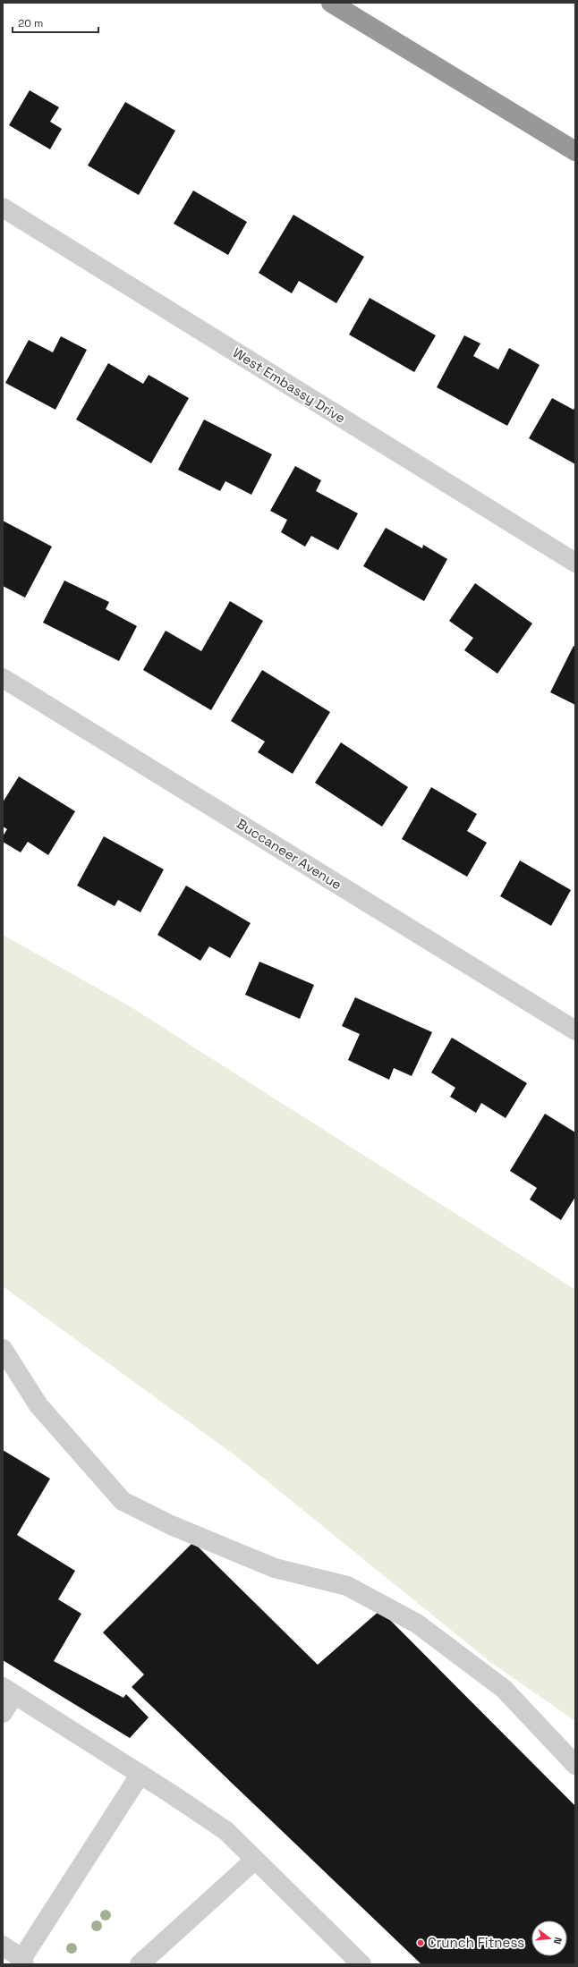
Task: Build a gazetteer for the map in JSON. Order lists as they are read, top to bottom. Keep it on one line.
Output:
{"streets":{"street":["West Embassy Drive","Buccaneer Avenue"]},"places":["Crunch Fitness"],"scale_bar":"20 m","north":"right"}
